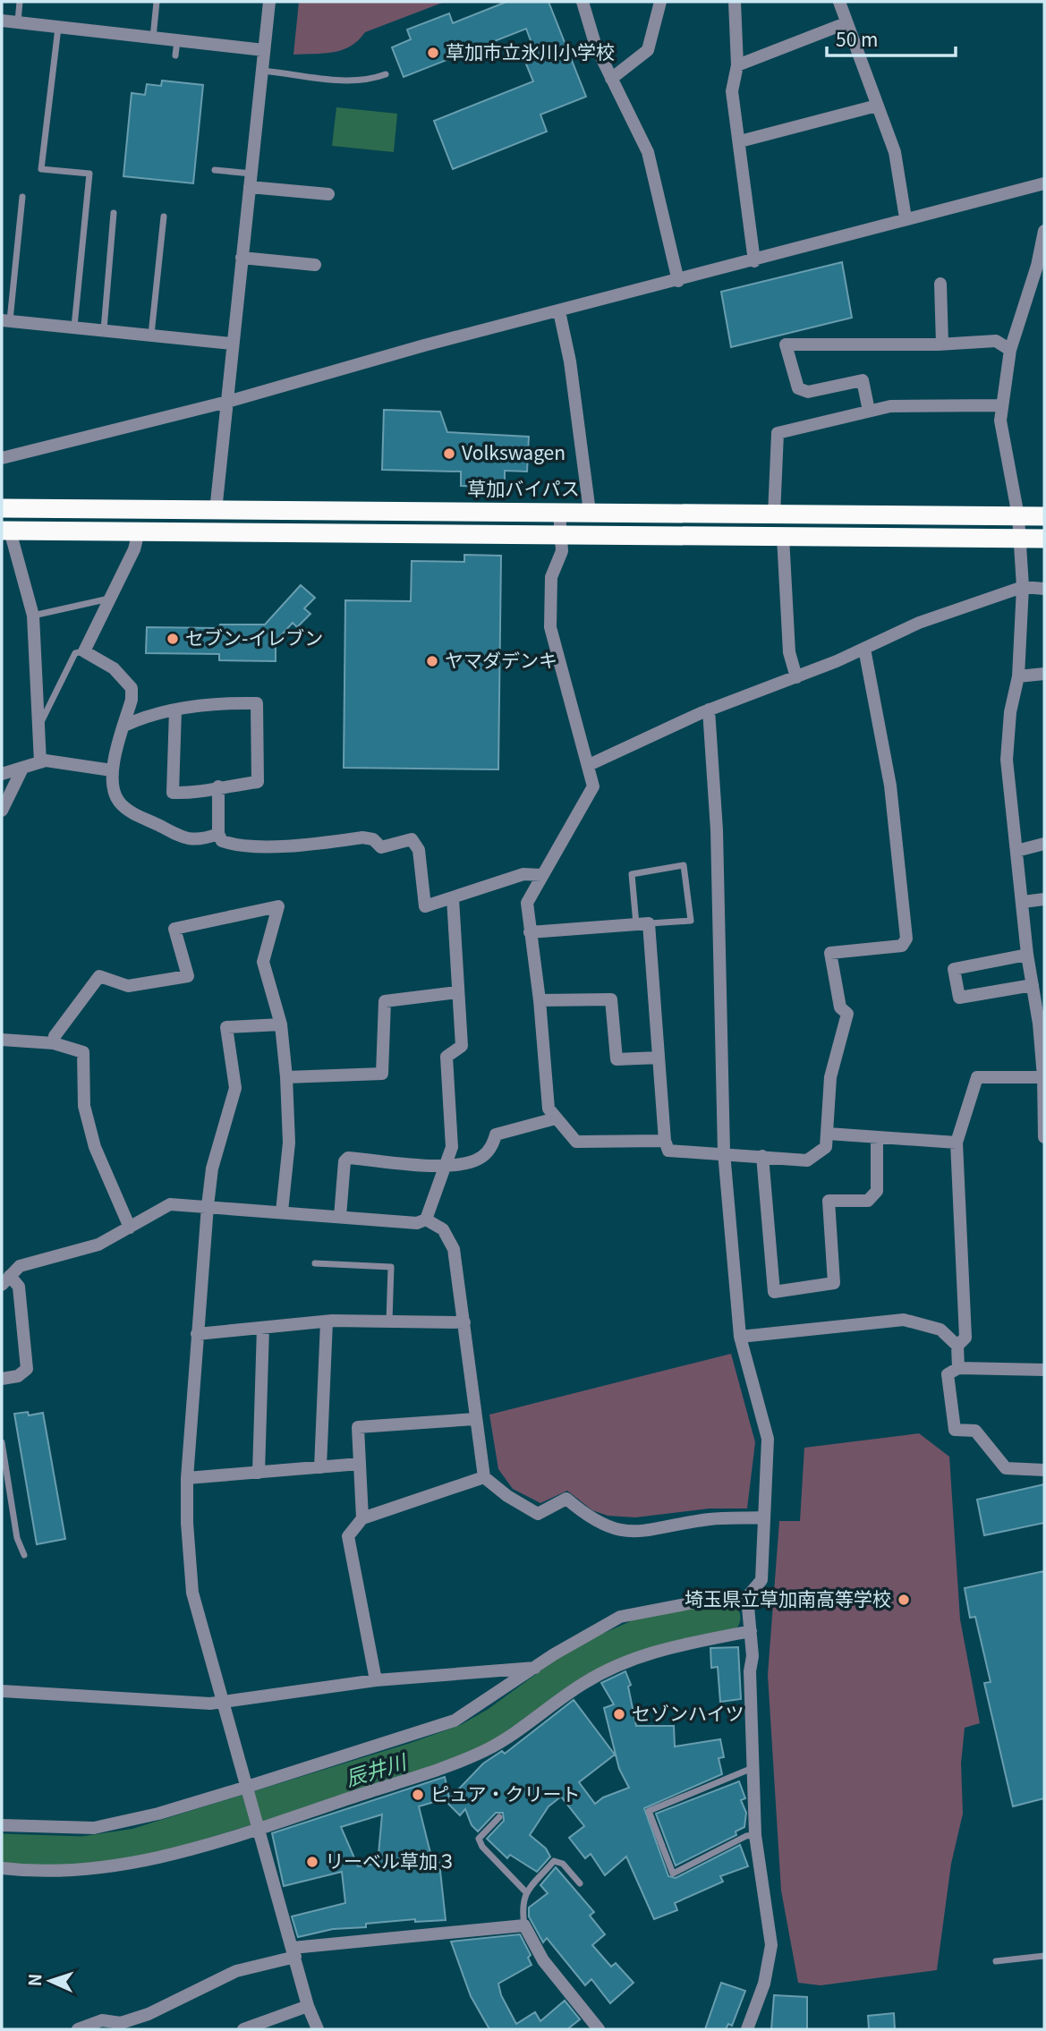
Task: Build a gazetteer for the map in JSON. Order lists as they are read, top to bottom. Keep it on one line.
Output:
{"streets":{"highway":["草加バイパス"]},"water":["辰井川"],"places":["草加市立氷川小学校","Volkswagen","セブン-イレブン","ヤマダデンキ","埼玉県立草加南高等学校","セゾンハイツ","ピュア・クリート","リーベル草加３"],"scale_bar":"50 m","north":"left"}
